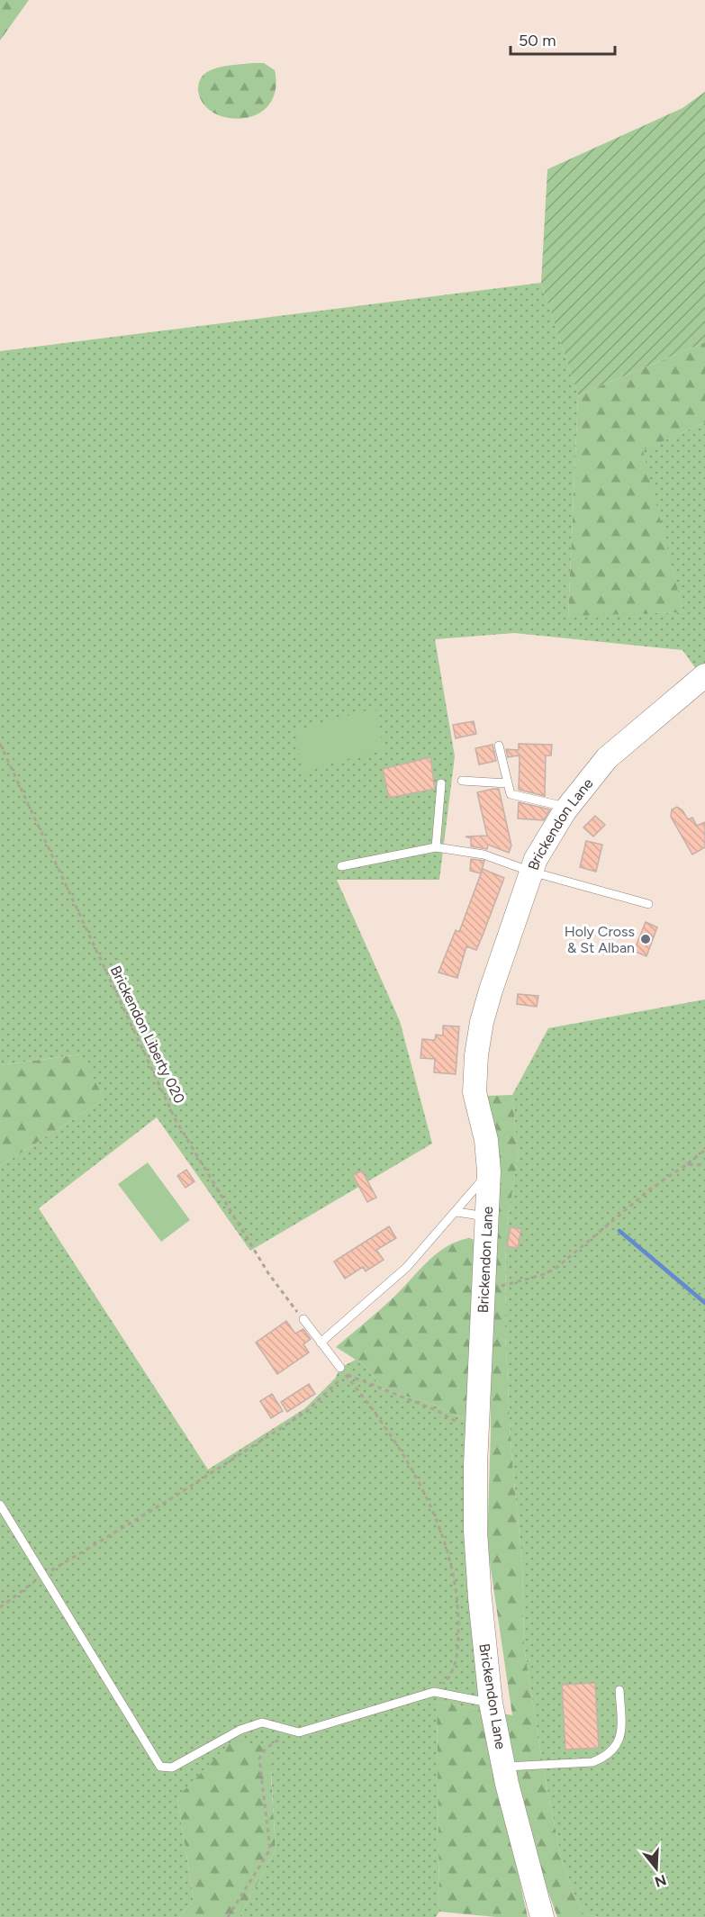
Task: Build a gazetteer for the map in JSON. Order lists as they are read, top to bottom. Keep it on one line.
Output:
{"streets":{"street":["Brickendon Lane"],"path":["Brickendon Liberty 020"]},"places":["Holy Cross & St Alban"],"scale_bar":"50 m","north":"bottom"}
